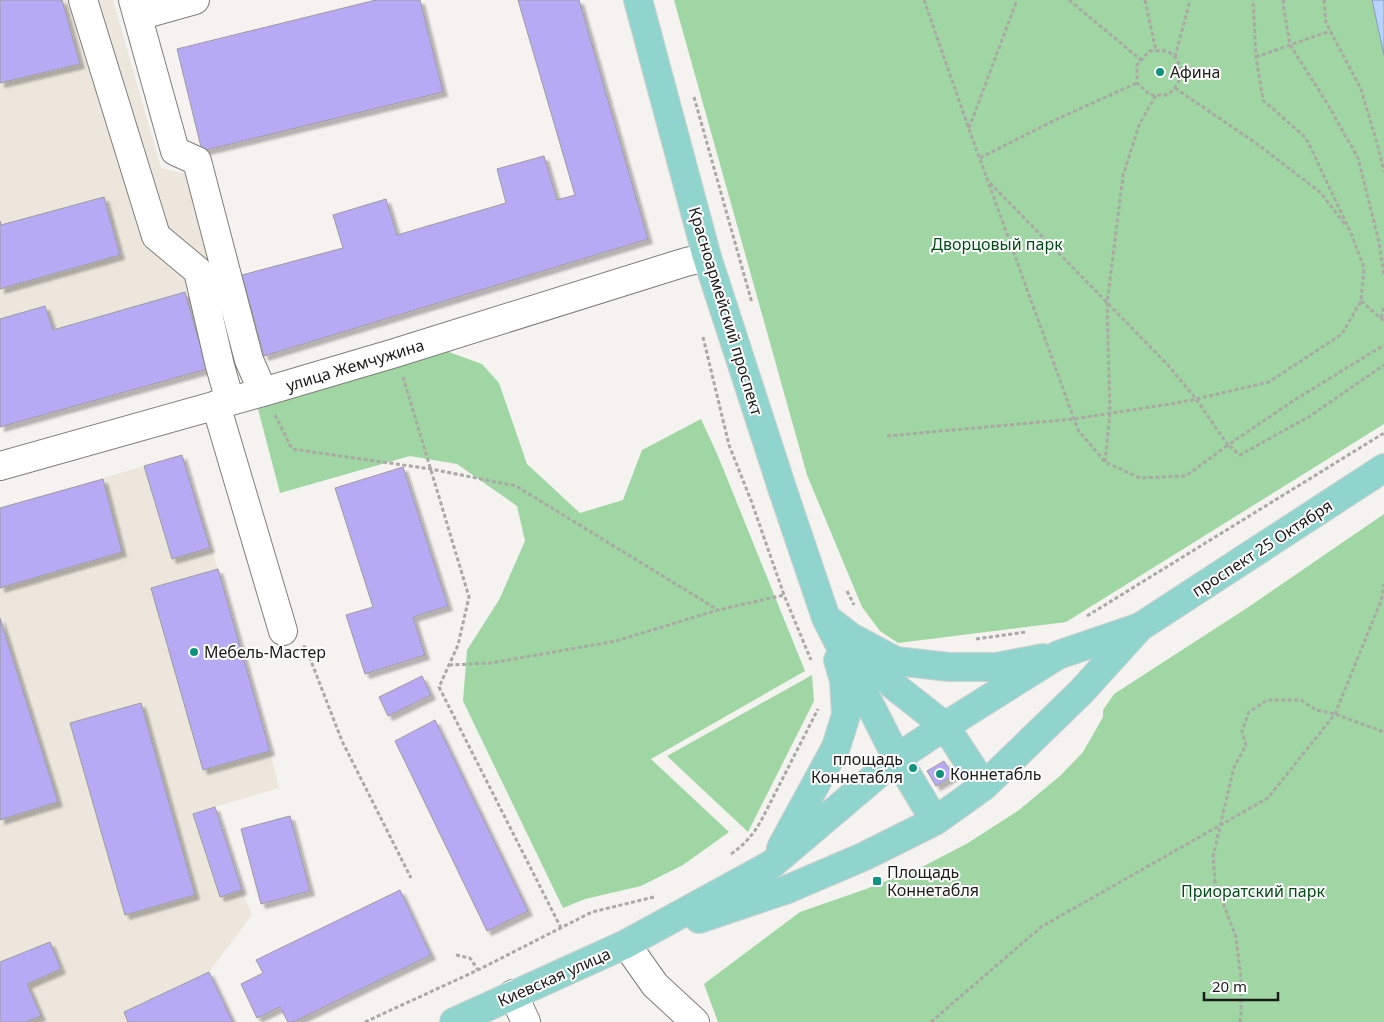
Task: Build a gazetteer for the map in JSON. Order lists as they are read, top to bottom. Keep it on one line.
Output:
{"streets":{"main road":["Красноармейский проспект","проспект 25 Октября","Киевская улица"],"street":["улица Жемчужина"]},"crossings":[["Красноармейский проспект","улица Жемчужина"]],"parks":["Дворцовый парк","Приоратский парк"],"places":{"other":["Афина","Мебель-Мастер","площадь Коннетабля","Коннетабль"],"transit":["Площадь Коннетабля"]},"scale_bar":"20 m"}
